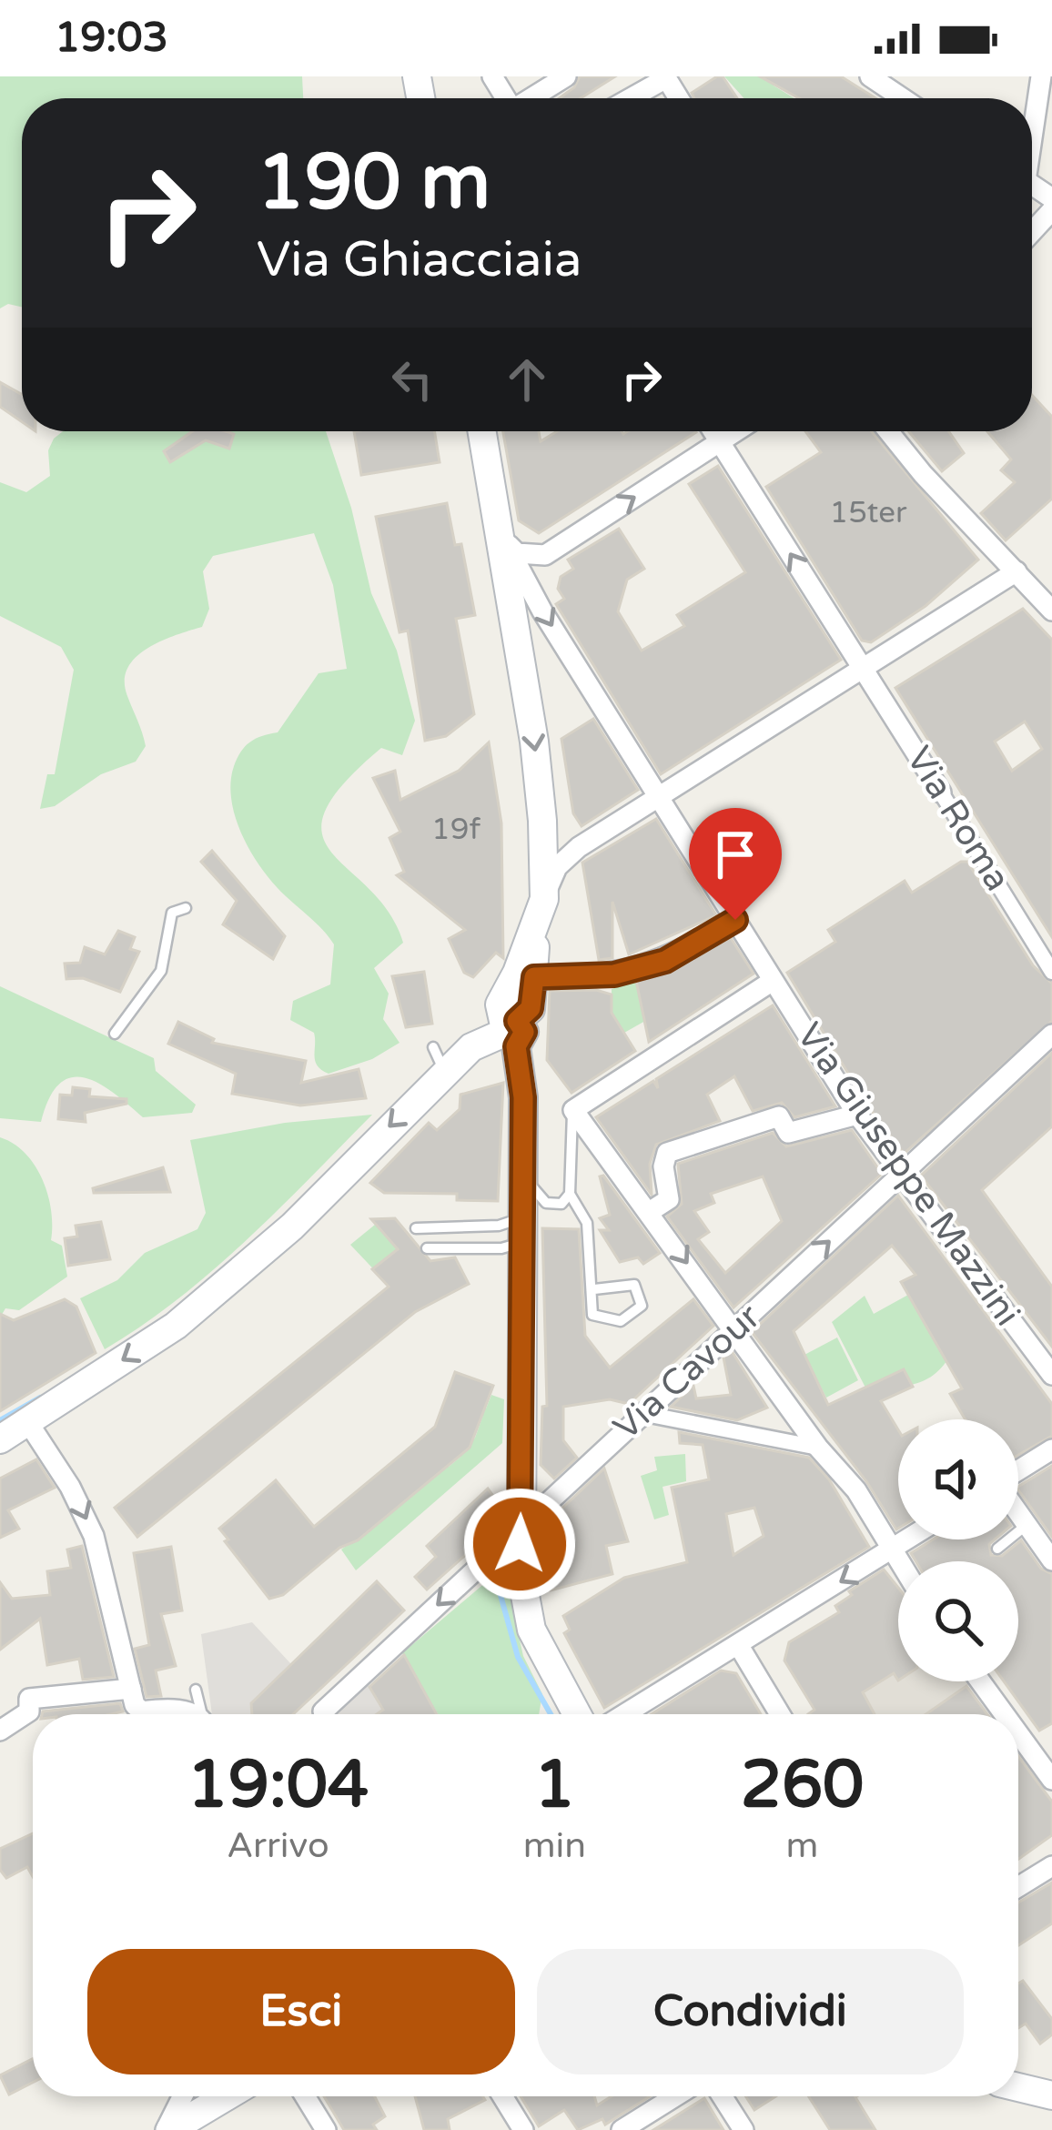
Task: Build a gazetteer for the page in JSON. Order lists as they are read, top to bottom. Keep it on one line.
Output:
{"streets":{"street":["Via Roma","Via Giuseppe Mazzini","Via Cavour"]},"crossings":[["Via Giuseppe Mazzini","Via Cavour"]],"house_numbers":["15ter","19f"],"page":{"status":"19:03","turn":["190 m","Via Ghiacciaia"],"eta":["19:04","Arrivo","1","min","260","m"],"buttons":["Esci","Condividi"]}}
